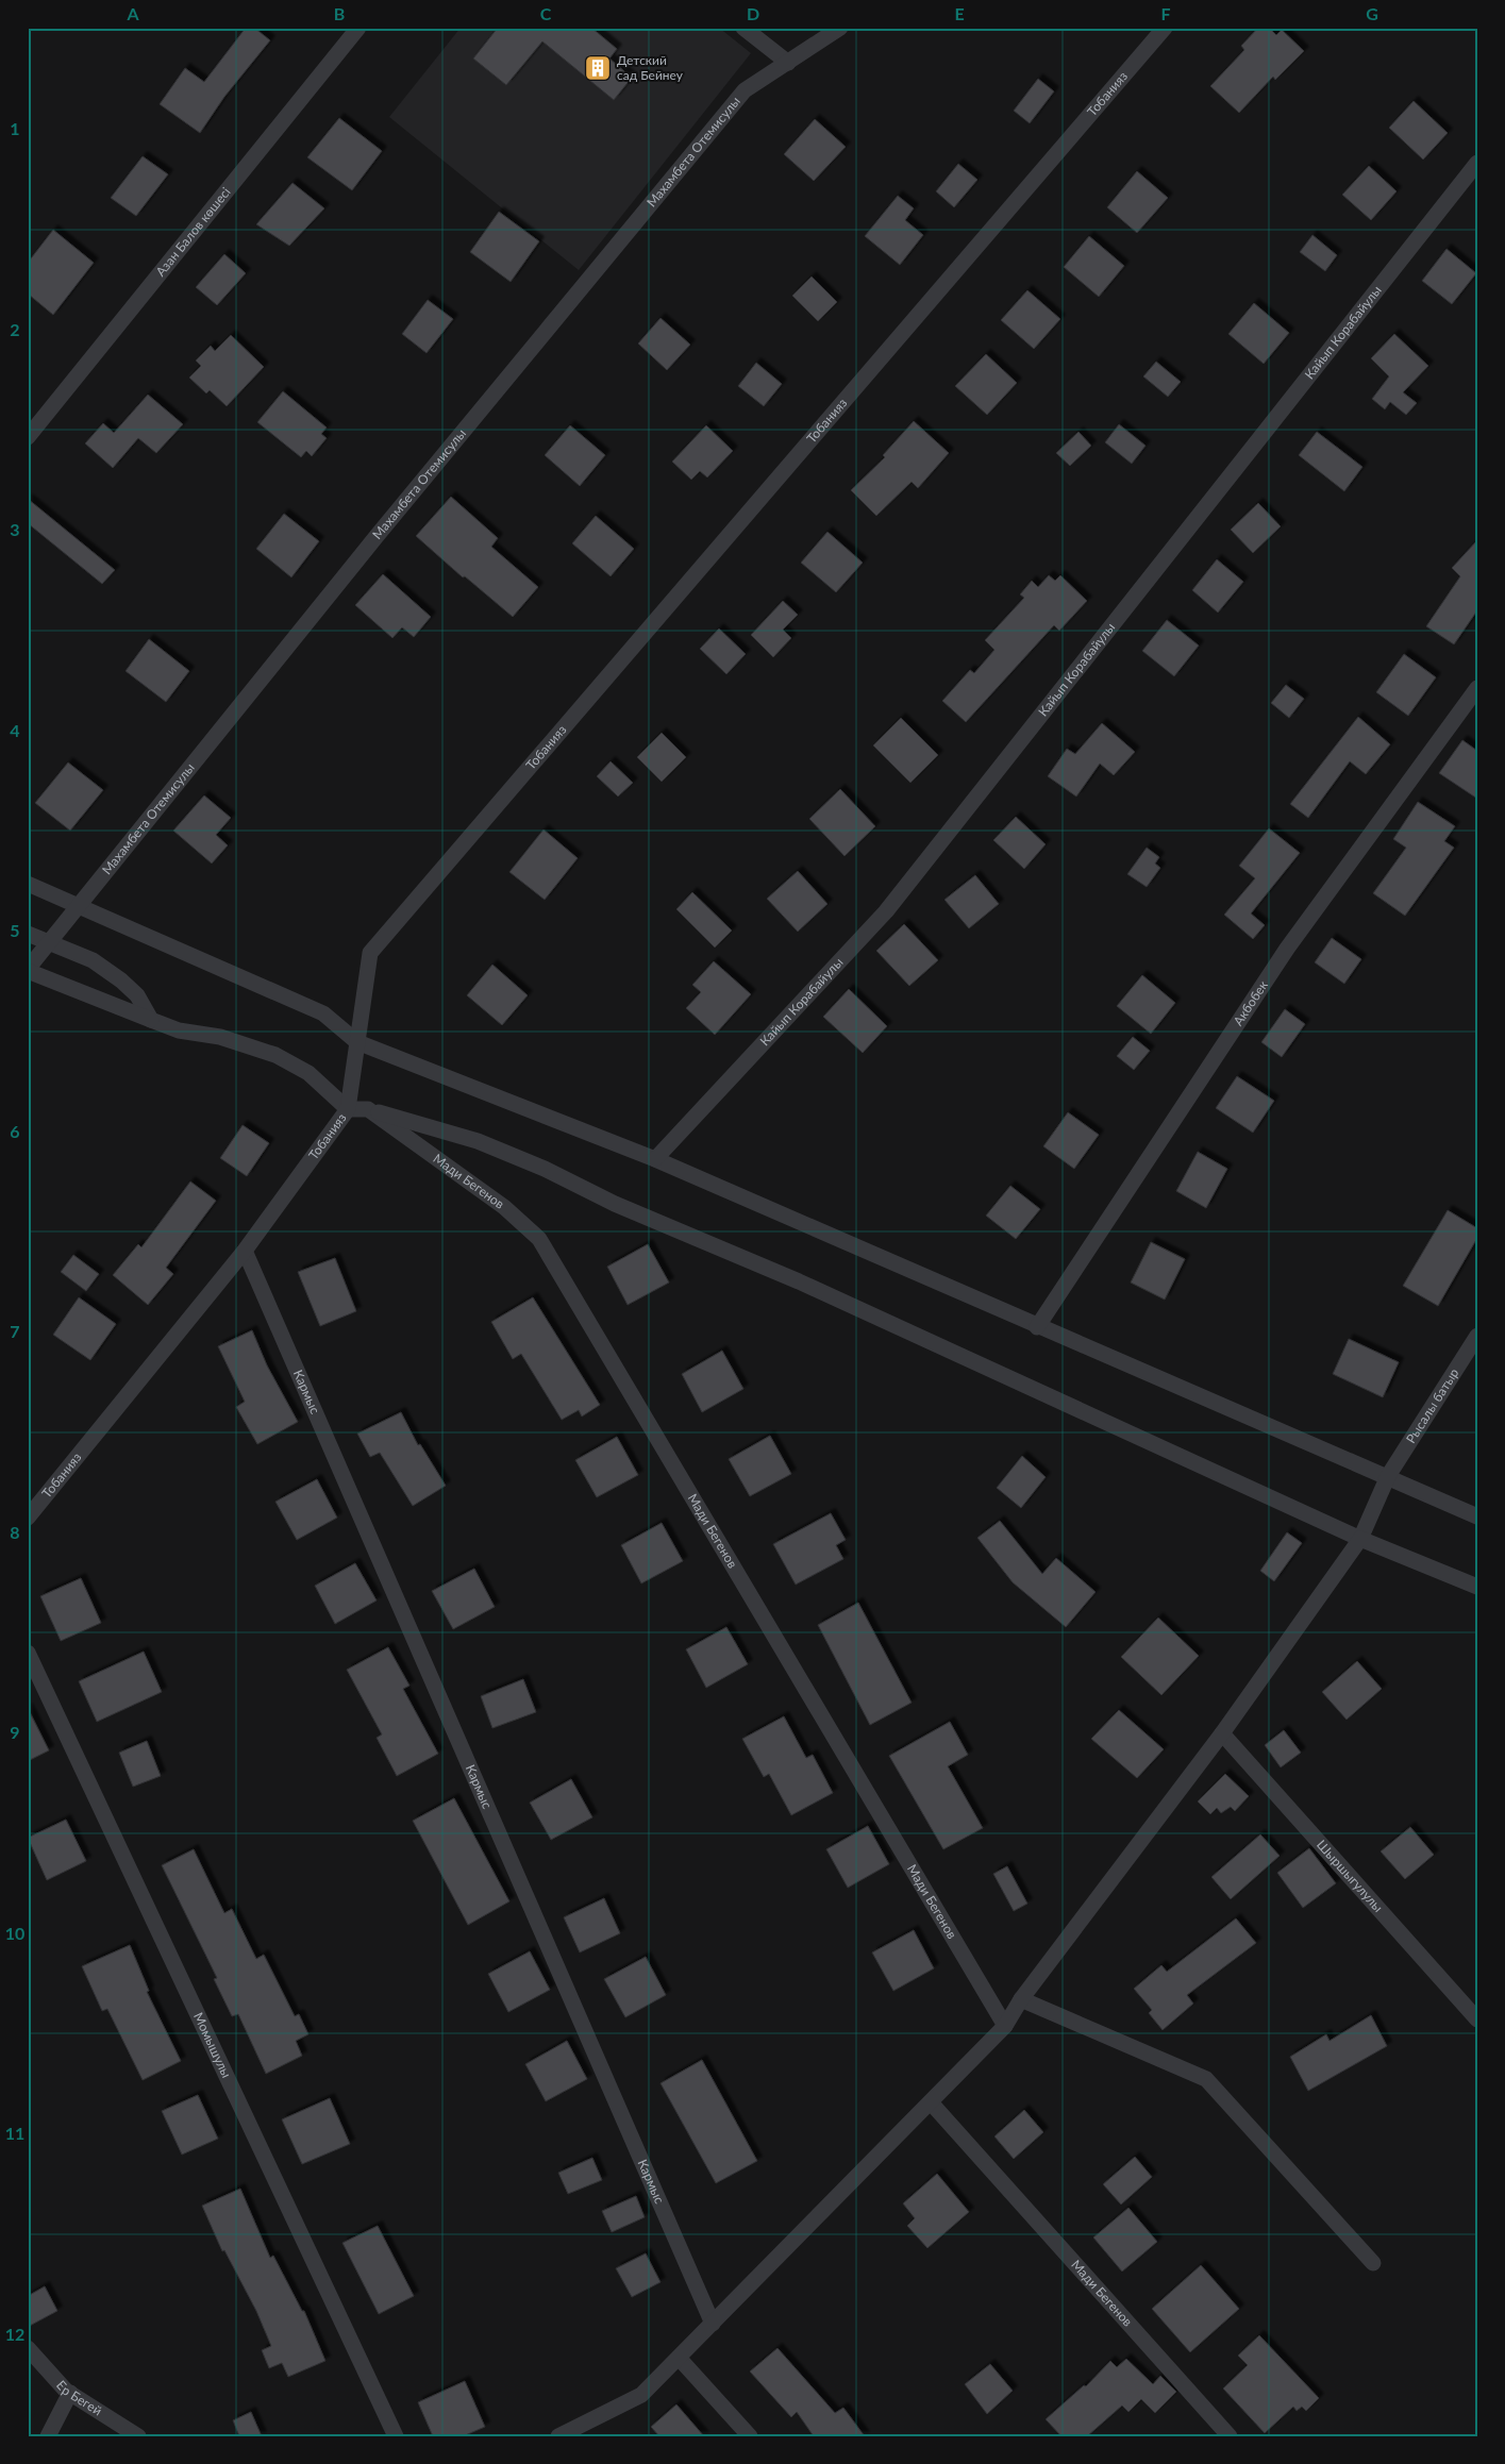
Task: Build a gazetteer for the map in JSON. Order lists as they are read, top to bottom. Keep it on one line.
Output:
{"streets":{"street":["Тобанияз","Махамбета Отемисулы","Азан Балов көшесі","Кайып Корабайулы","Акбобек","Мади Бегенов","Кармыс","Рысалы батыр","Шыршыгулулы","Момышулы","Ер Бегей"]},"crossings":[["Тобанияз","Кармыс"],["Мади Бегенов","Рысалы батыр"],["Кармыс","Рысалы батыр"],["Рысалы батыр","Шыршыгулулы"]],"places":{"building":["Детский сад Бейнеу"]},"grid":{"columns":["A","B","C","D","E","F","G"],"rows":["1","2","3","4","5","6","7","8","9","10","11","12"]}}
